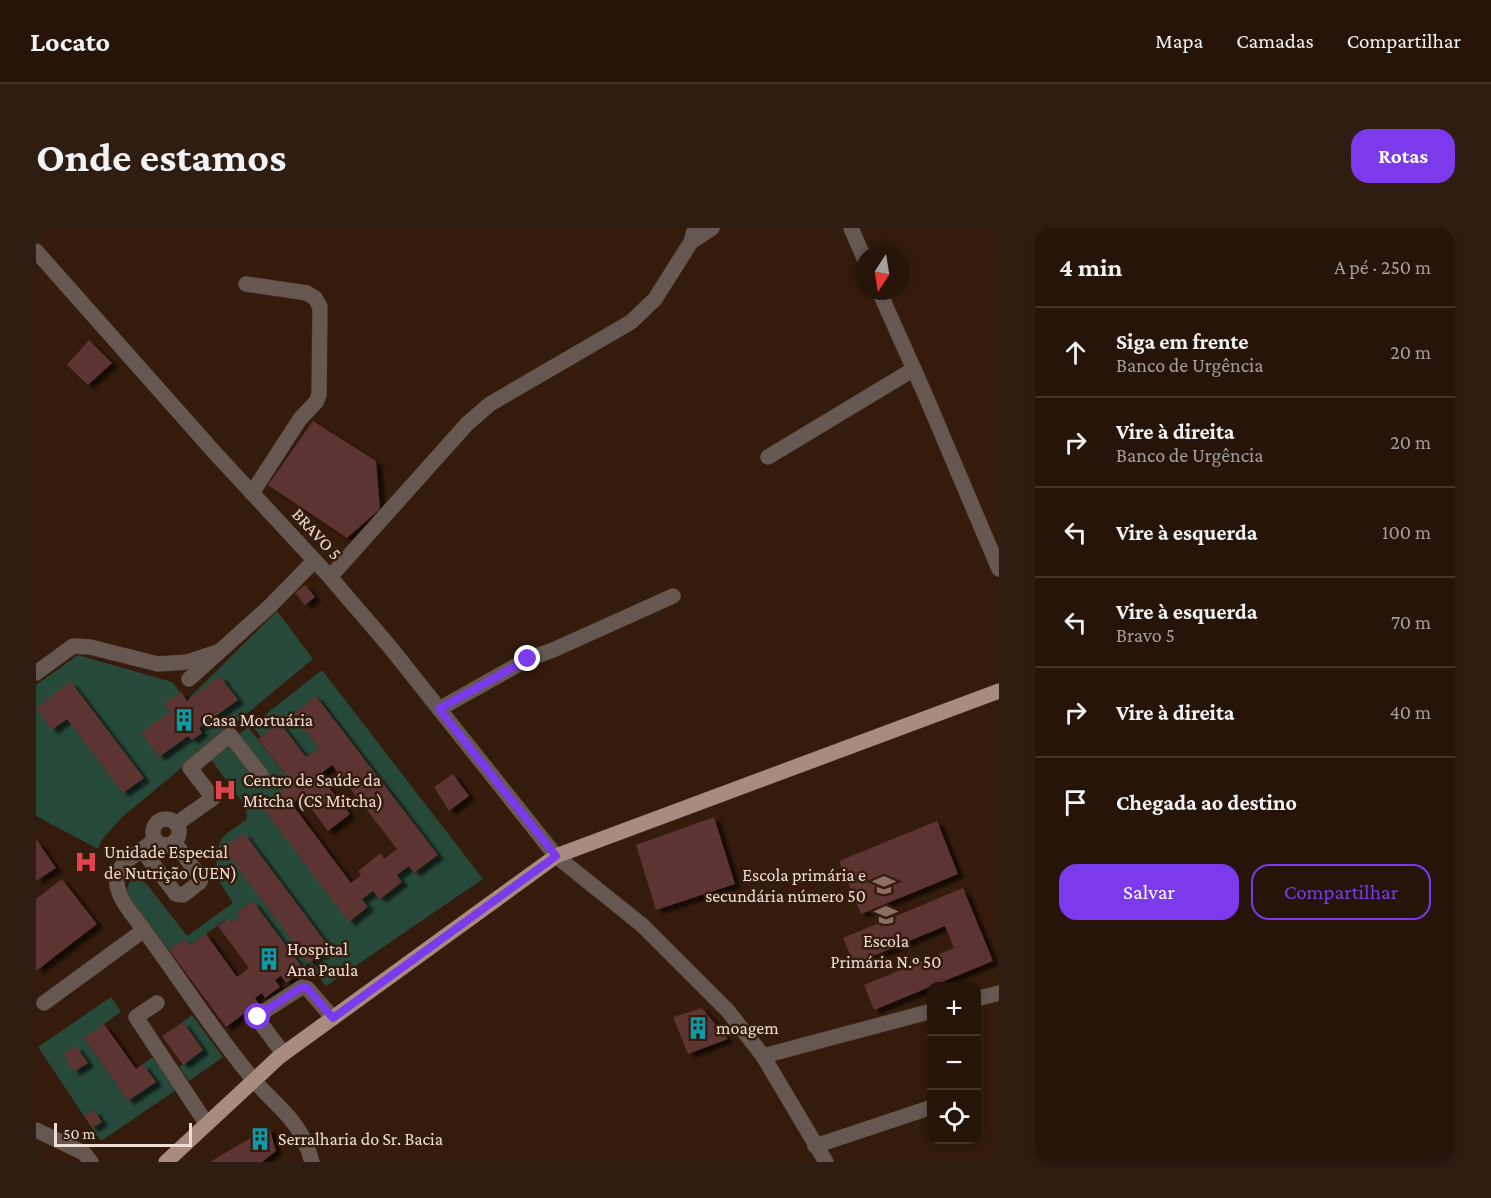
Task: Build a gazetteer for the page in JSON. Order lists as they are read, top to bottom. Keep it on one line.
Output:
{"streets":{"street":["BRAVO 5"]},"places":{"building":["Casa Mortuária","Hospital Ana Paula","moagem","Serralharia do Sr. Bacia"],"hospital":["Centro de Saúde da Mitcha (CS Mitcha)","Unidade Especial de Nutrição (UEN)"],"school or university":["Escola primária e secundária número 50","Escola Primária N.º 50"]},"scale_bar":"50 m","north":"bottom","page":{"header":"Locato","nav":["Mapa","Camadas","Compartilhar"],"buttons":["Rotas",["Salvar","Compartilhar"]],"title":"Onde estamos","heading":["4 min","A pé · 250 m"],"list":[["Siga em frente","Banco de Urgência","20 m"],["Vire à direita","Banco de Urgência","20 m"],["Vire à esquerda","100 m"],["Vire à esquerda","Bravo 5","70 m"],["Vire à direita","40 m"],"Chegada ao destino"],"map_buttons":["+","−"],"scale":"50 m"}}
